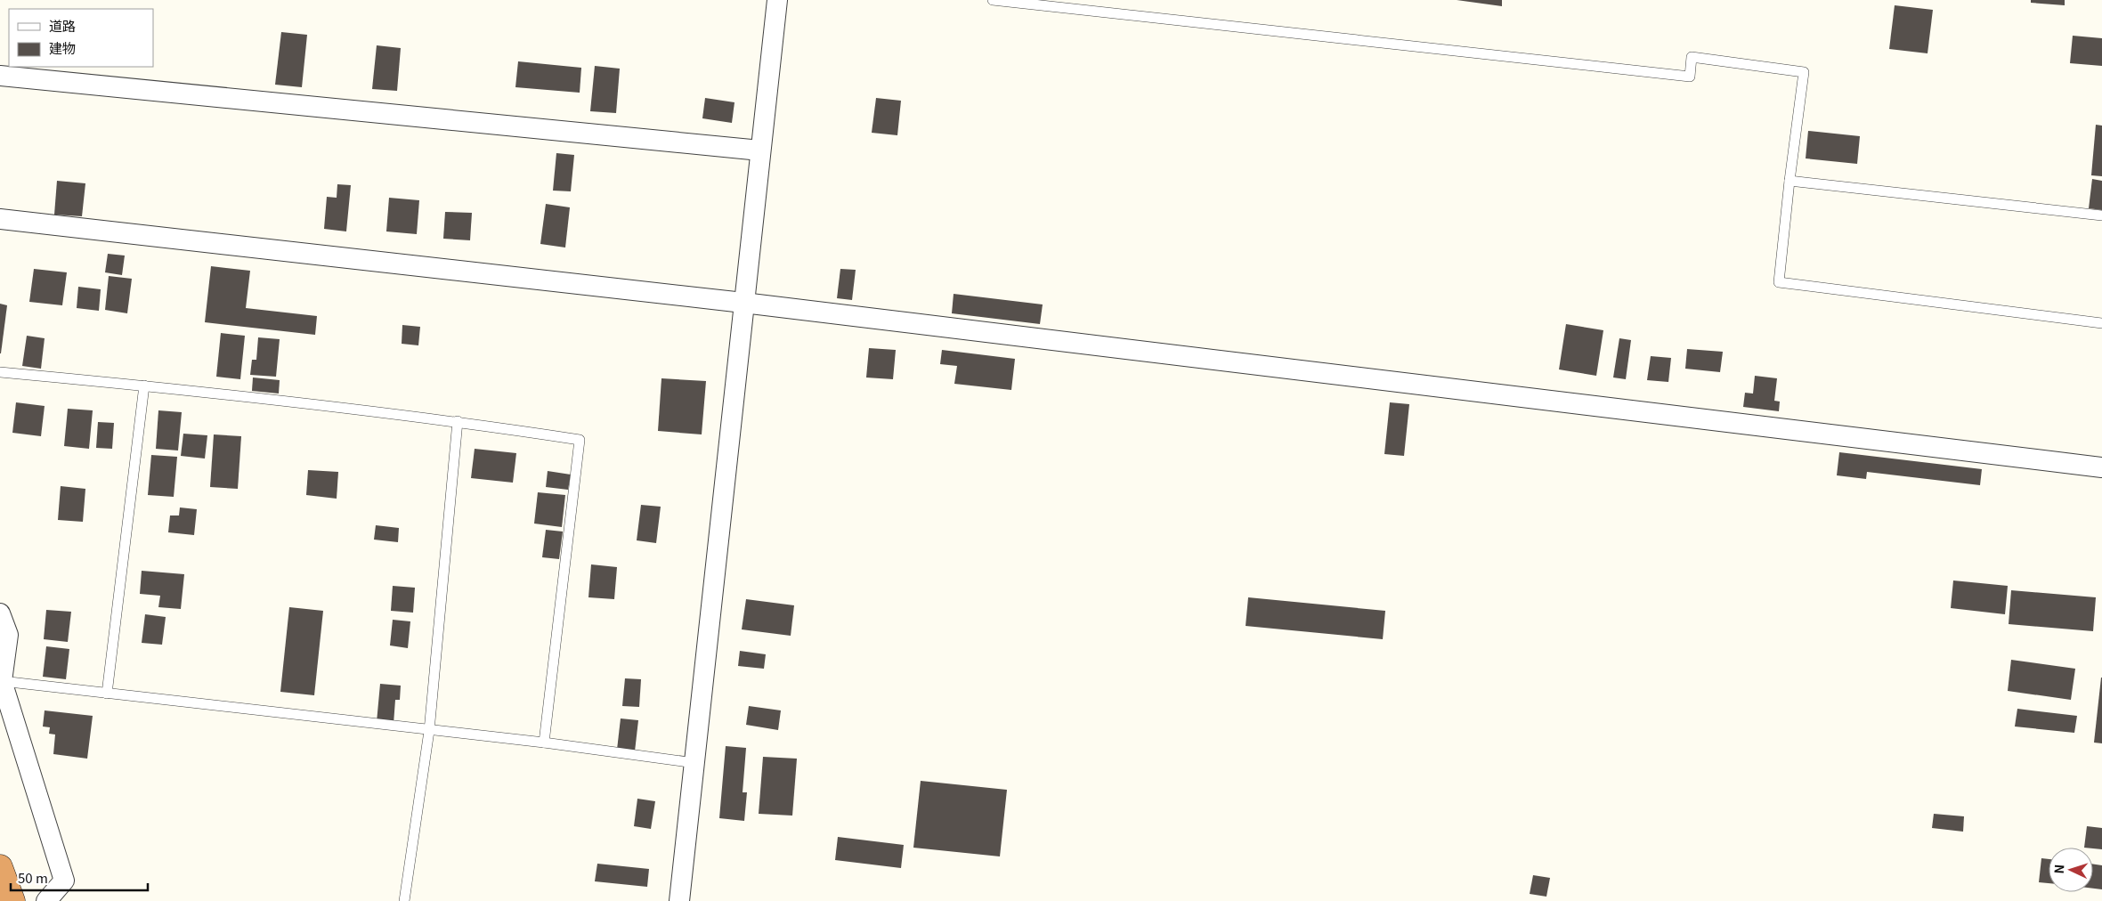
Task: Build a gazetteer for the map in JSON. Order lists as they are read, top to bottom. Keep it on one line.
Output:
{"legend":["道路","建物"],"scale_bar":"50 m","north":"left"}
